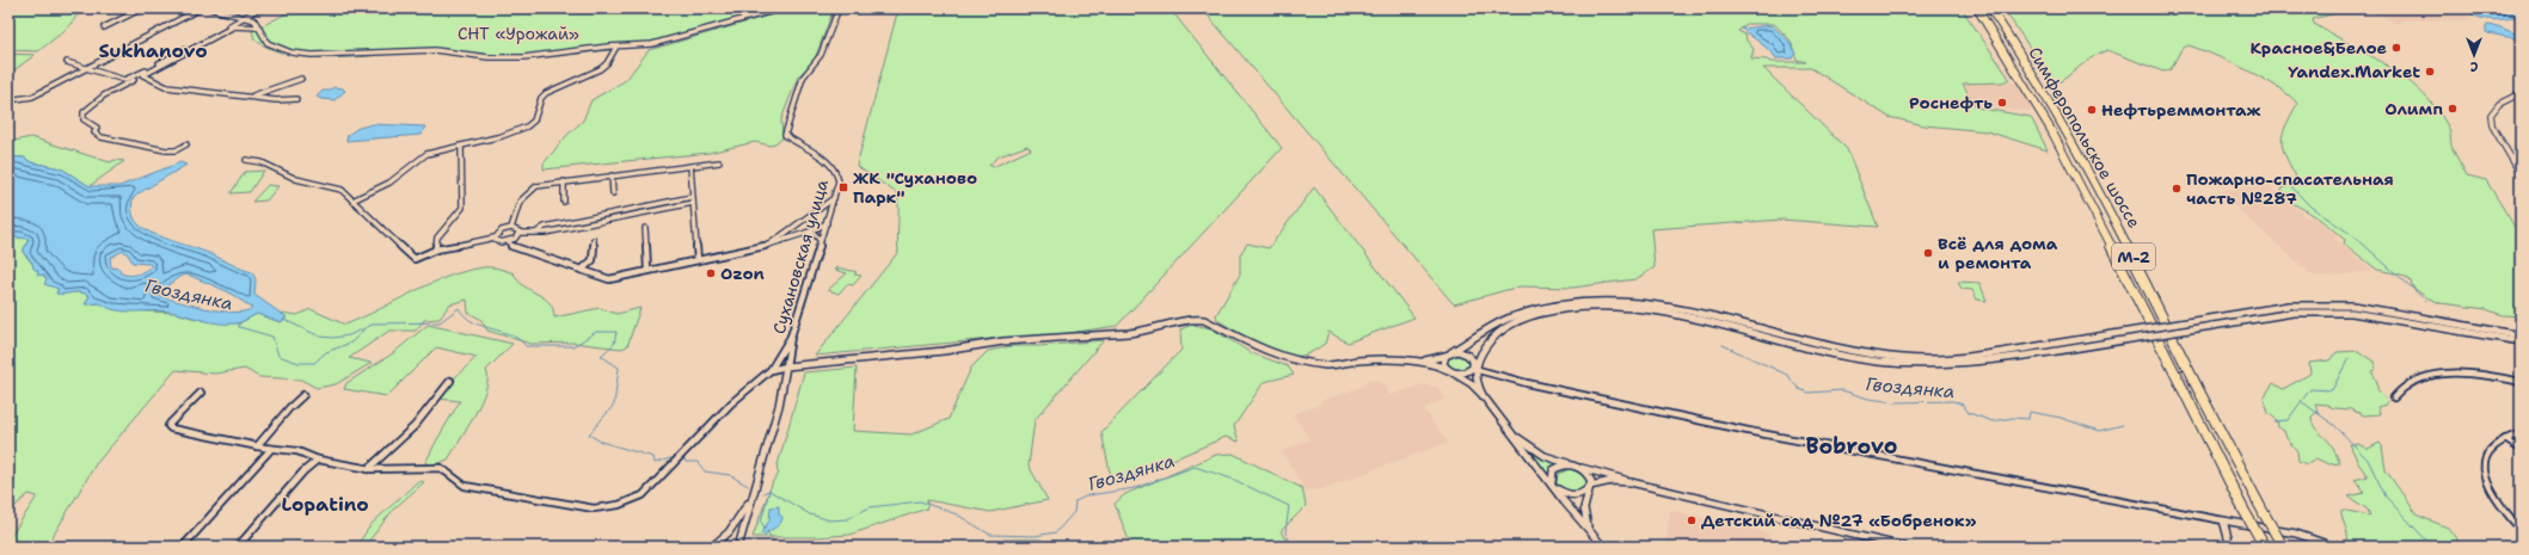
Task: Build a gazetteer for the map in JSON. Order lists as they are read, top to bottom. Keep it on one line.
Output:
{"streets":{"highway":["Симферопольское шоссе","М-2"],"street":["Сухановская улица"]},"districts":["Sukhanovo","Bobrovo","Lopatino"],"water":["Гвоздянка"],"parks":["СНТ «Урожай»"],"places":{"other":["Красное&Белое","Yandex.Market","Роснефть","Олимп","Нефтьреммонтаж","Пожарно-спасательная часть №287","Всё для дома и ремонта","Ozon","Детский сад №27 «Бобренок»"],"transit":["ЖК \"Суханово Парк\""]},"north":"bottom"}
